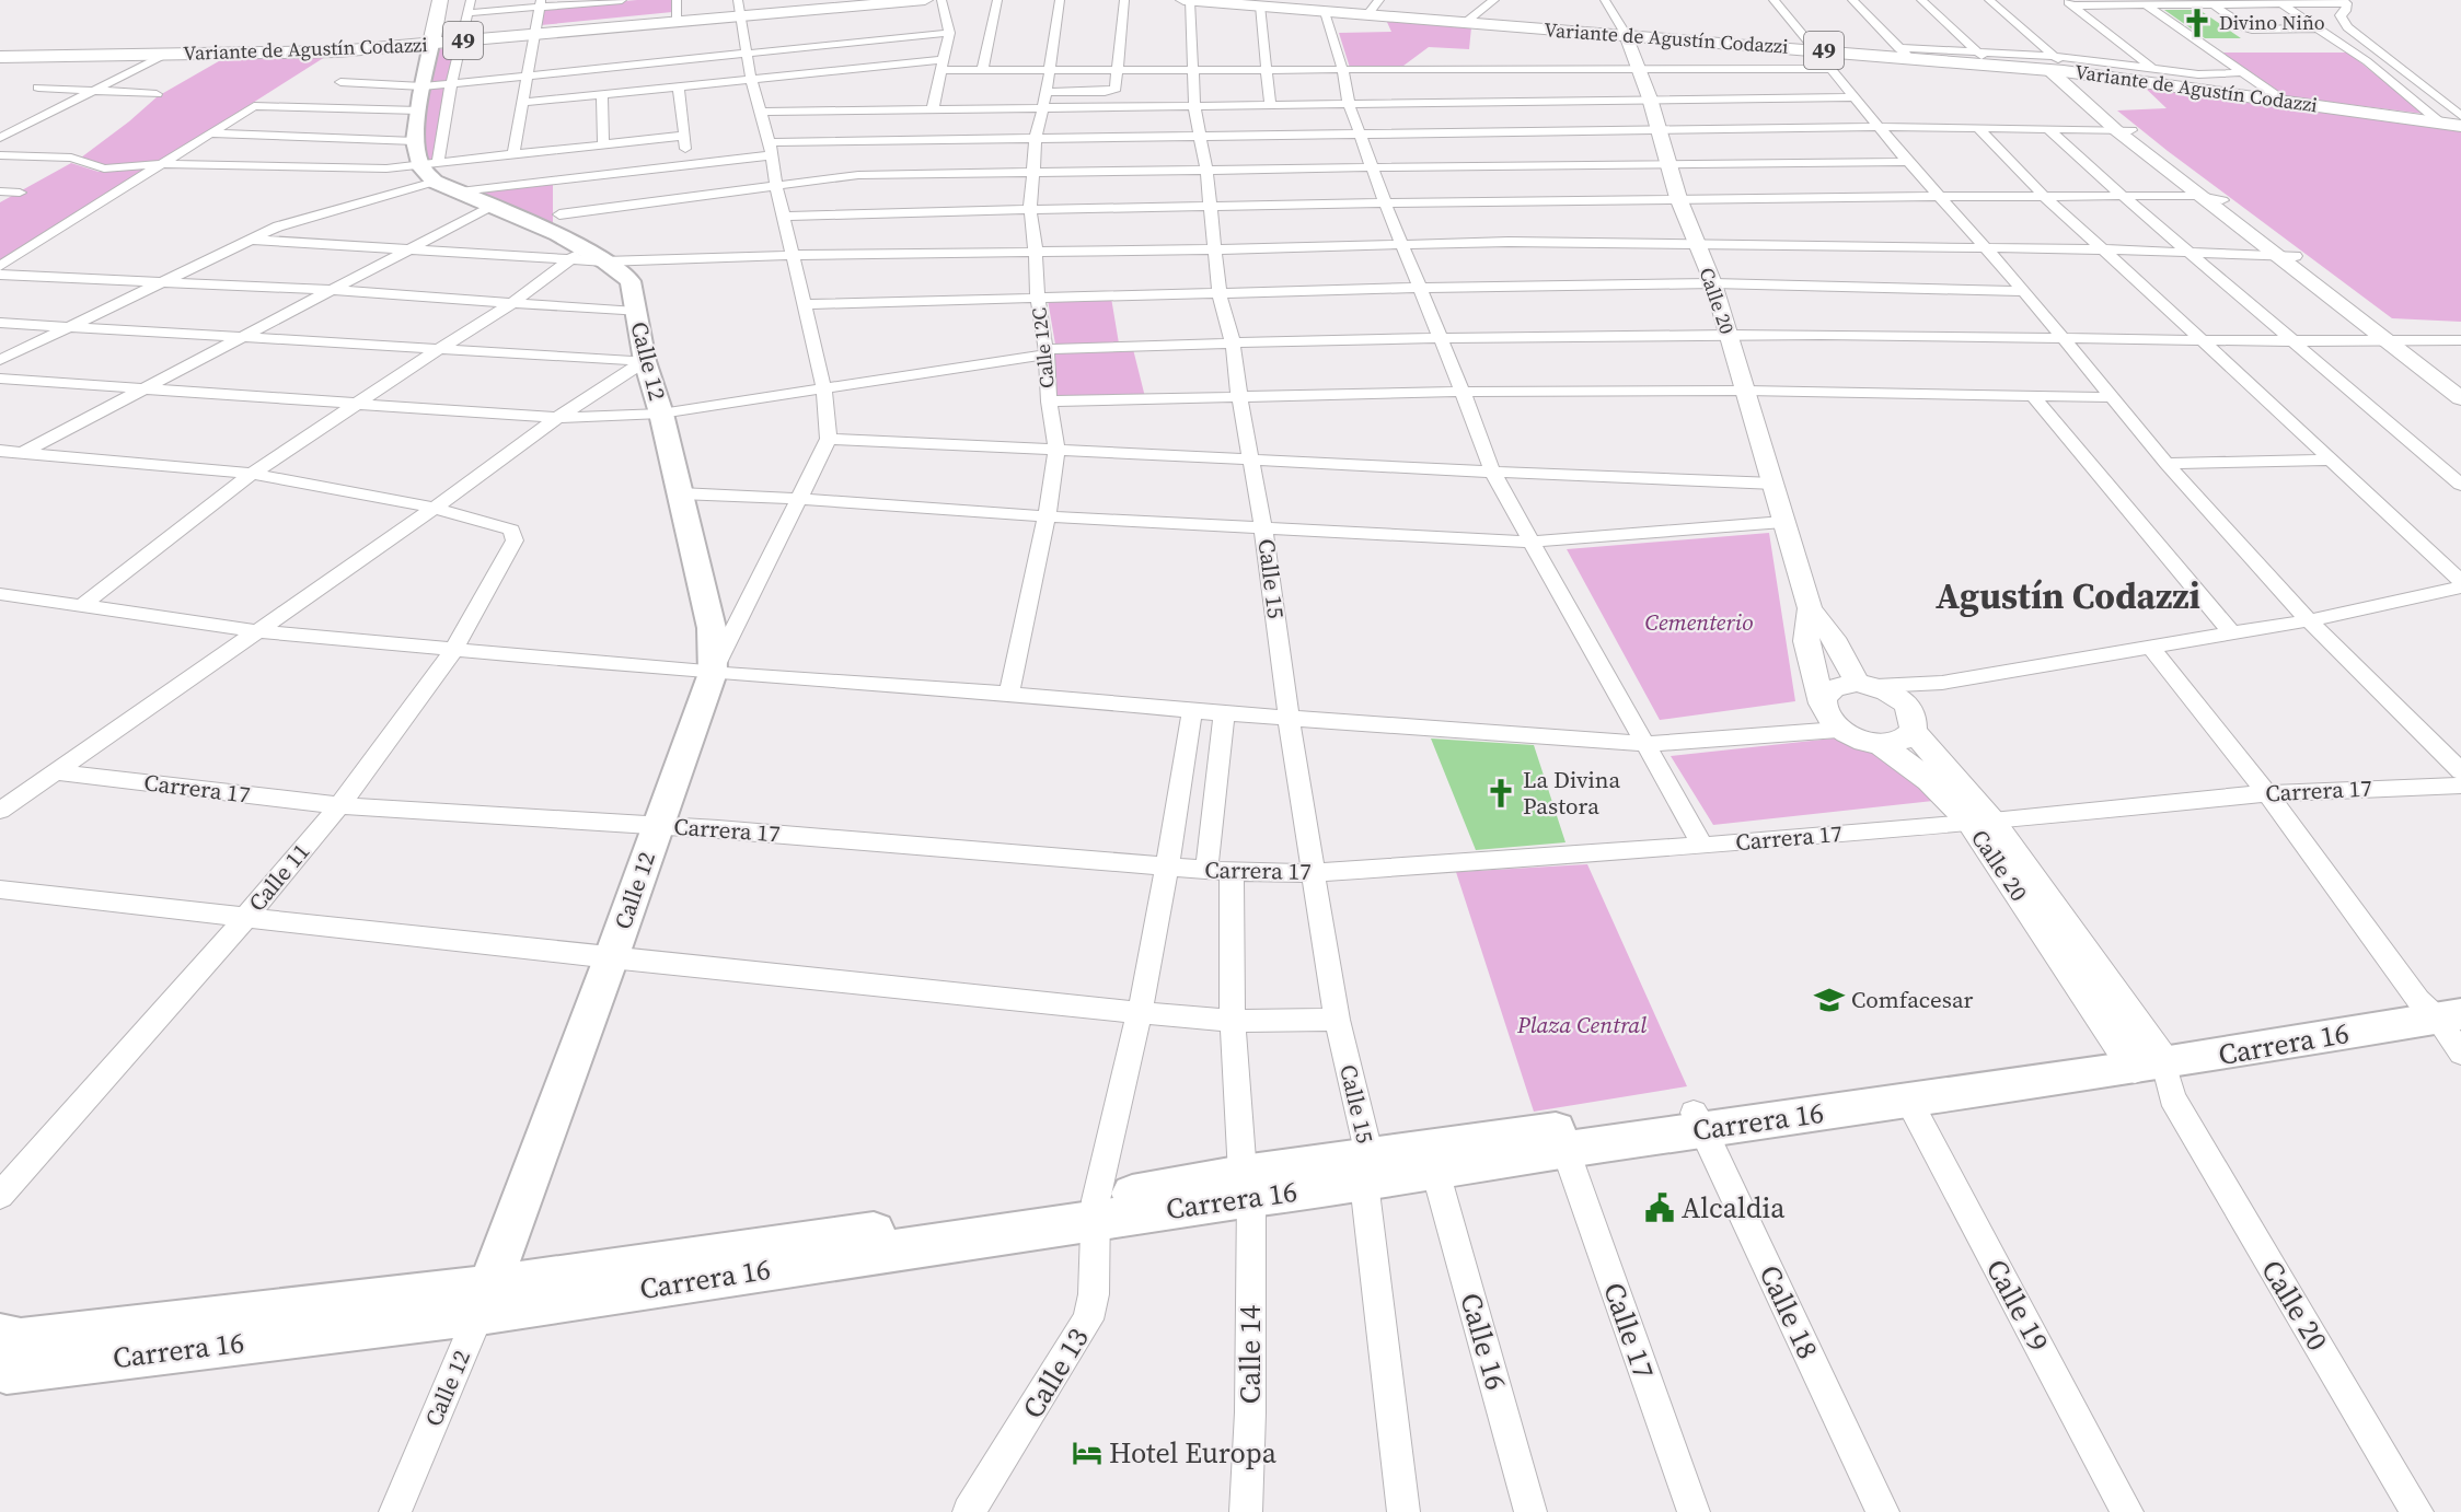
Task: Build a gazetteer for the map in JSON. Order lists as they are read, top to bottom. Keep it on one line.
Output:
{"streets":{"main road":["Variante de Agustín Codazzi","49","Calle 12","Carrera 16"],"street":["Calle 20","Calle 12C","Calle 15","Carrera 17","Calle 11","Calle 19","Calle 18","Calle 17","Calle 16","Calle 14","Calle 13"]},"crossings":[["Variante de Agustín Codazzi","Calle 20"],["Variante de Agustín Codazzi","Calle 15"],["Calle 20","Carrera 17"],["Calle 20","Carrera 16"],["Calle 12","Carrera 17"],["Calle 12","Carrera 16"],["Calle 15","Carrera 17"],["Calle 15","Carrera 16"],["Carrera 17","Calle 11"],["Carrera 17","Calle 14"],["Carrera 17","Calle 13"],["Carrera 16","Calle 19"],["Carrera 16","Calle 18"],["Carrera 16","Calle 17"],["Carrera 16","Calle 16"],["Carrera 16","Calle 14"],["Carrera 16","Calle 13"]],"districts":["Agustín Codazzi"],"parks":["Cementerio","Plaza Central"],"places":{"church":["Divino Niño","La Divina Pastora"],"school or university":["Comfacesar"],"public building":["Alcaldia"],"hotel":["Hotel Europa"]}}
